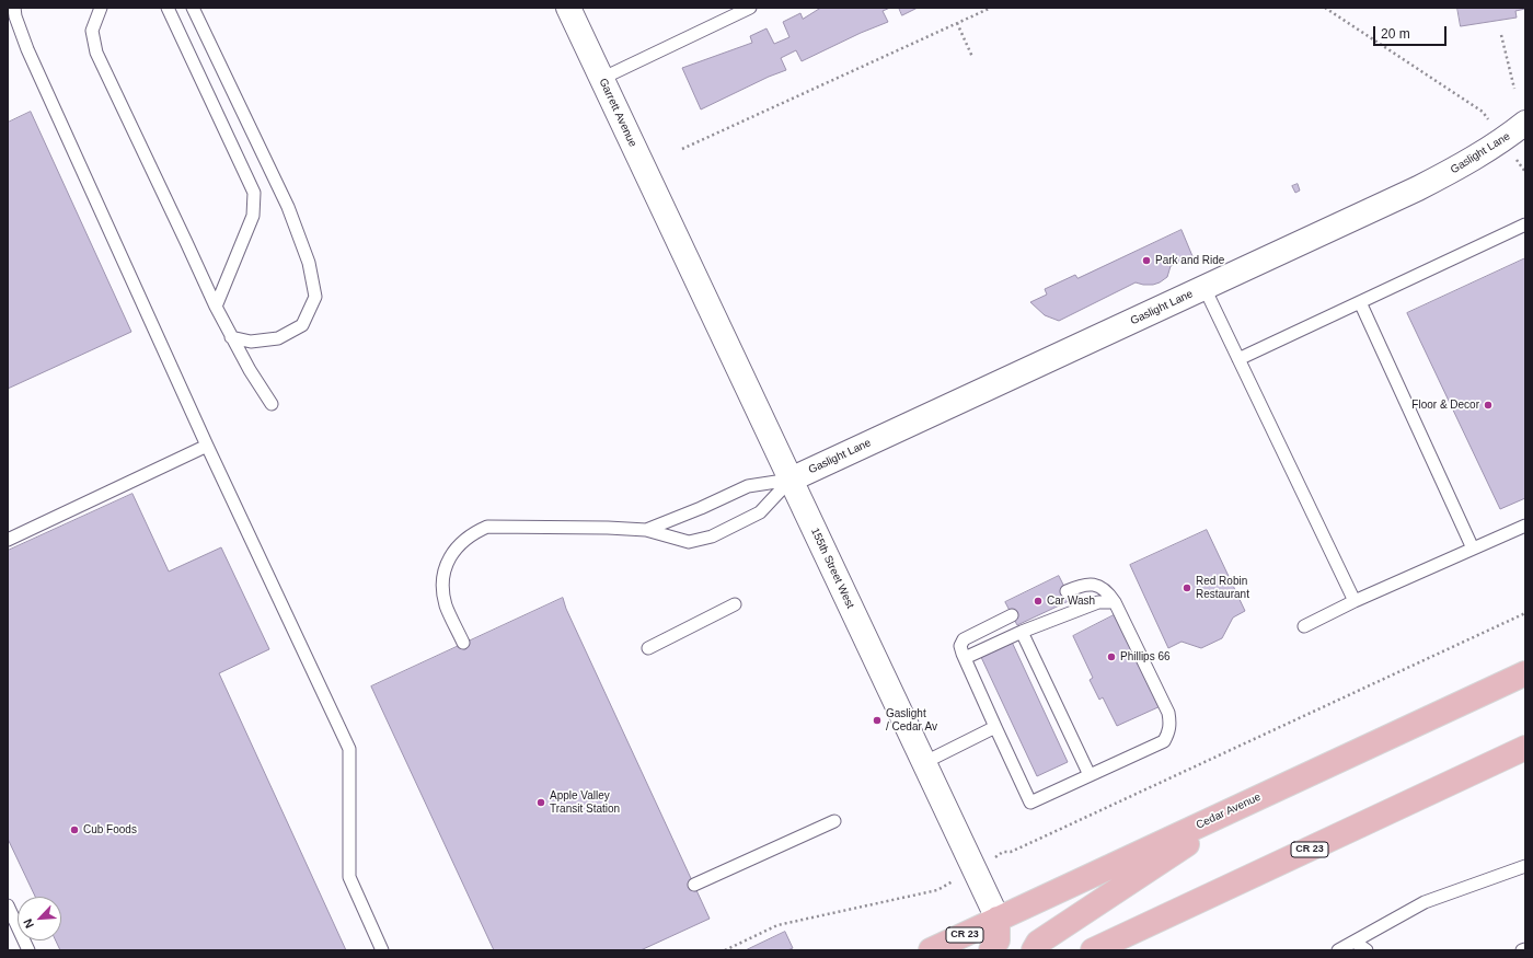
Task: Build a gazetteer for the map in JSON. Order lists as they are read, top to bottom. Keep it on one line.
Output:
{"streets":{"main road":["Cedar Avenue","CR 23"],"street":["Garrett Avenue","Gaslight Lane","155th Street West"]},"crossings":[["Garrett Avenue","155th Street West"],["Gaslight Lane","155th Street West"],["155th Street West","Cedar Avenue"]],"places":["Park and Ride","Floor & Decor","Red Robin Restaurant","Car Wash","Phillips 66","Gaslight / Cedar Av","Apple Valley Transit Station","Cub Foods"],"scale_bar":"20 m","north":"bottom left"}
